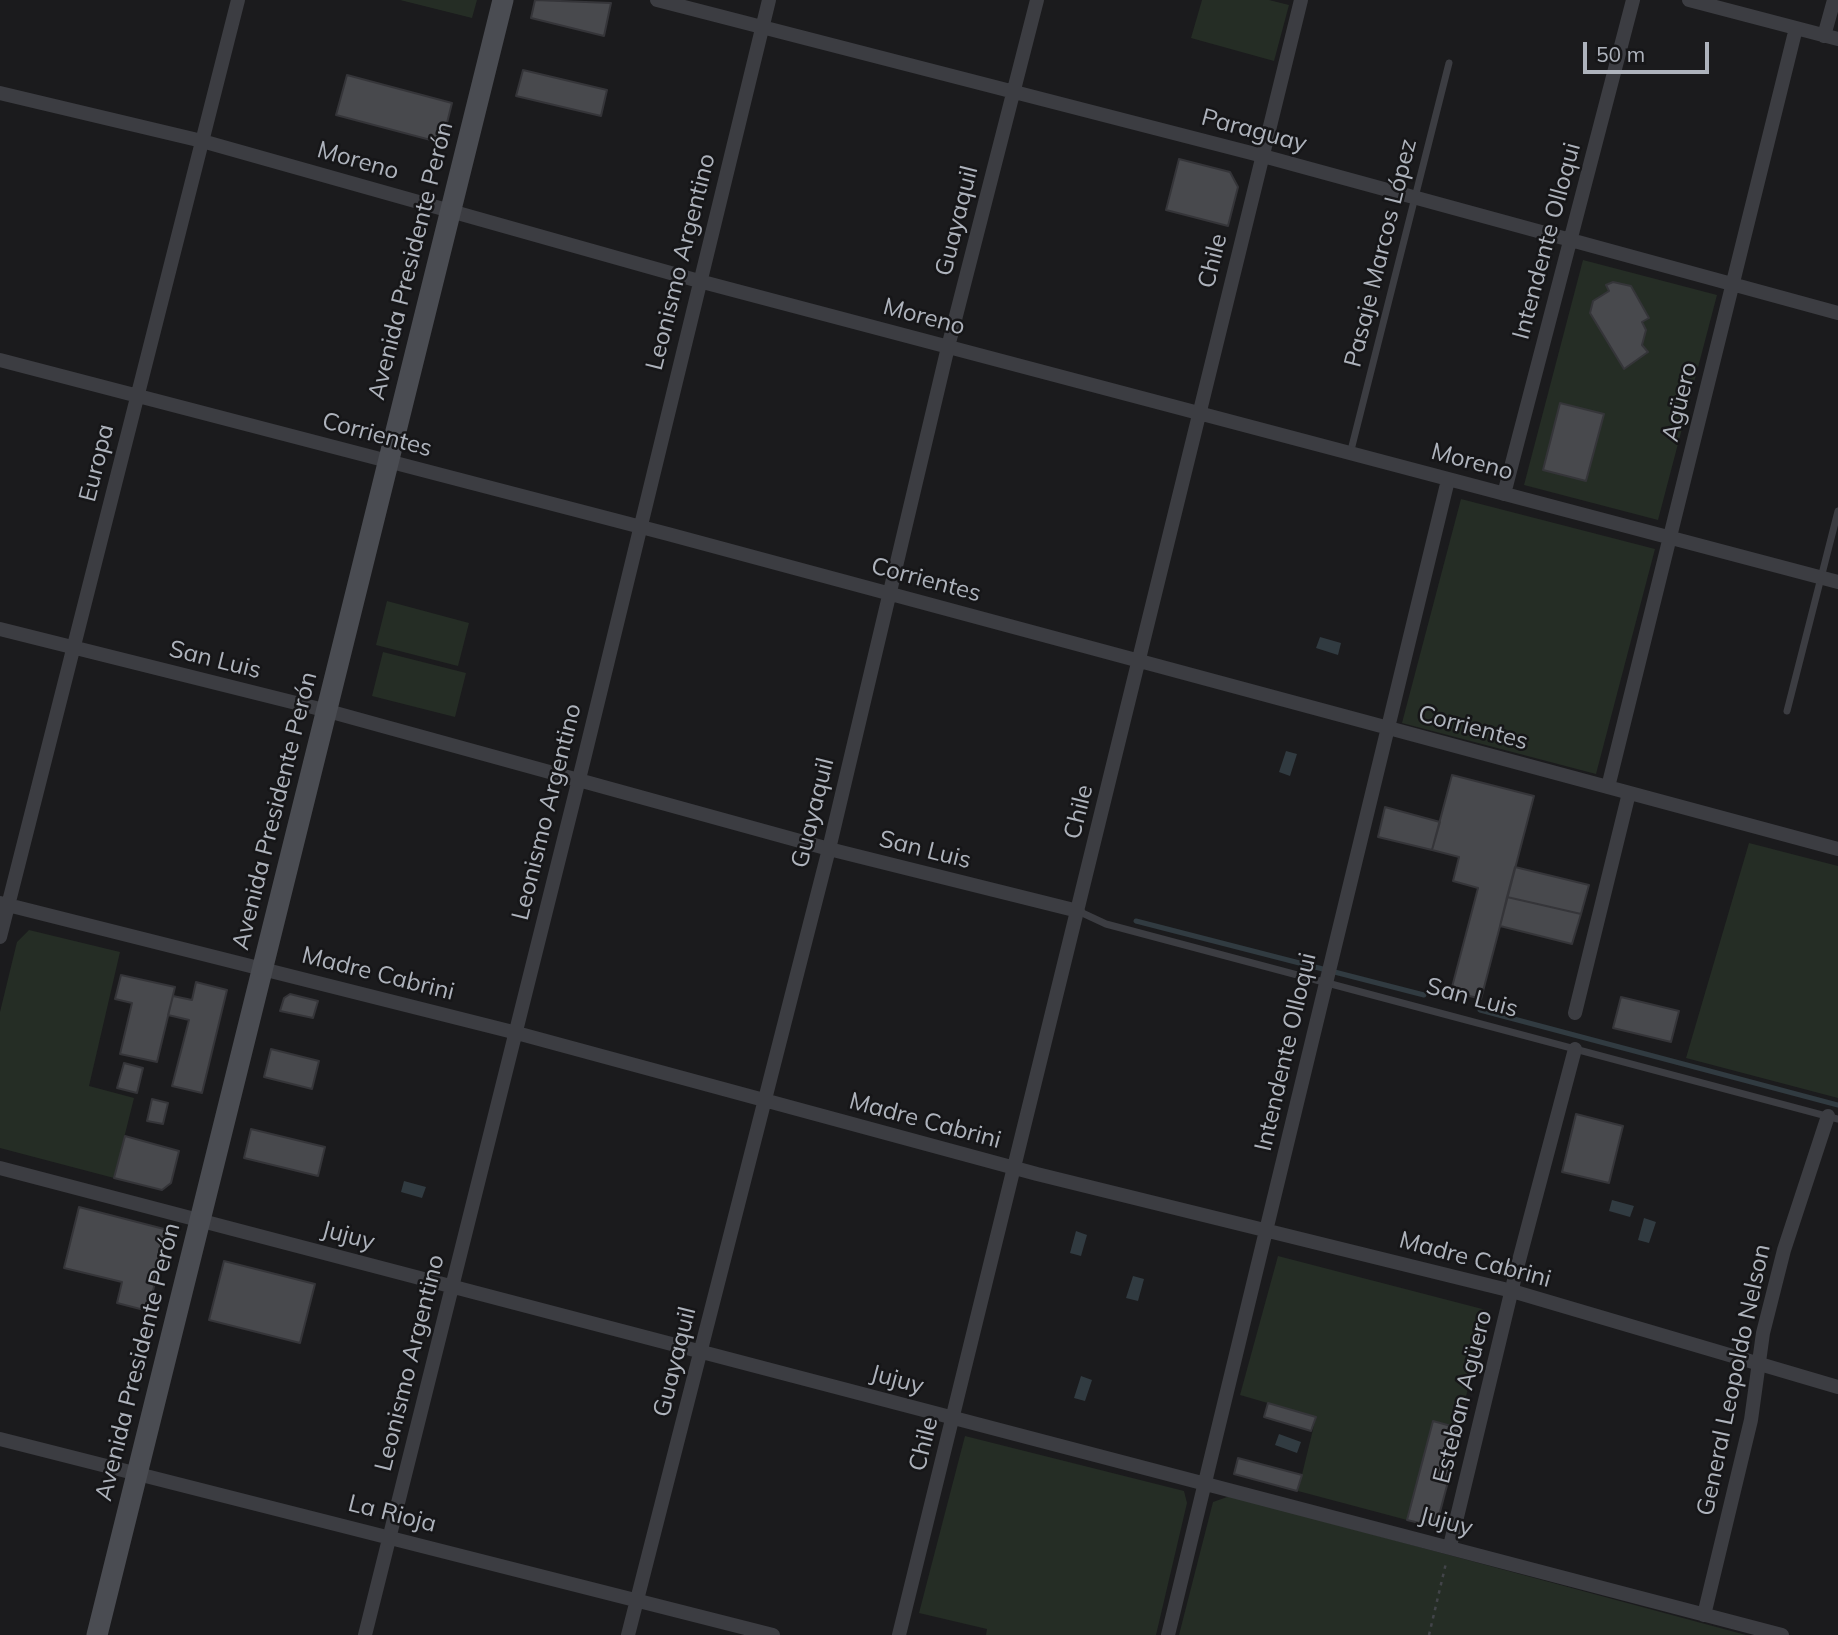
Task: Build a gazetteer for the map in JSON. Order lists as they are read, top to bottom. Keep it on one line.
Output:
{"streets":{"main road":["Avenida Presidente Perón"],"street":["Paraguay","Moreno","Guayaquil","Intendente Olloqui","Chile","Leonismo Argentino","Agüero","Corrientes","Europa","San Luis","Madre Cabrini","Jujuy","General Leopoldo Nelson","Esteban Agüero","La Rioja"],"lane":["Pasaje Marcos López"]},"crossings":[["Paraguay","Guayaquil"],["Paraguay","Intendente Olloqui"],["Paraguay","Pasaje Marcos López"],["Paraguay","Chile"],["Paraguay","Leonismo Argentino"],["Paraguay","Agüero"],["Moreno","Guayaquil"],["Moreno","Intendente Olloqui"],["Moreno","Pasaje Marcos López"],["Moreno","Avenida Presidente Perón"],["Moreno","Chile"],["Moreno","Leonismo Argentino"],["Moreno","Agüero"],["Moreno","Europa"],["Guayaquil","Corrientes"],["Guayaquil","San Luis"],["Guayaquil","Madre Cabrini"],["Guayaquil","Jujuy"],["Guayaquil","La Rioja"],["Intendente Olloqui","Corrientes"],["Intendente Olloqui","San Luis"],["Intendente Olloqui","Madre Cabrini"],["Intendente Olloqui","Jujuy"],["Avenida Presidente Perón","Corrientes"],["Avenida Presidente Perón","San Luis"],["Avenida Presidente Perón","Madre Cabrini"],["Avenida Presidente Perón","Jujuy"],["Avenida Presidente Perón","La Rioja"],["Chile","Corrientes"],["Chile","San Luis"],["Chile","Madre Cabrini"],["Chile","Jujuy"],["Leonismo Argentino","Corrientes"],["Leonismo Argentino","San Luis"],["Leonismo Argentino","Madre Cabrini"],["Leonismo Argentino","Jujuy"],["Leonismo Argentino","La Rioja"],["Agüero","Corrientes"],["Corrientes","Europa"],["Europa","San Luis"],["Europa","Madre Cabrini"],["San Luis","General Leopoldo Nelson"],["San Luis","Esteban Agüero"],["Madre Cabrini","General Leopoldo Nelson"],["Madre Cabrini","Esteban Agüero"],["Jujuy","General Leopoldo Nelson"],["Jujuy","Esteban Agüero"]],"scale_bar":"50 m"}
